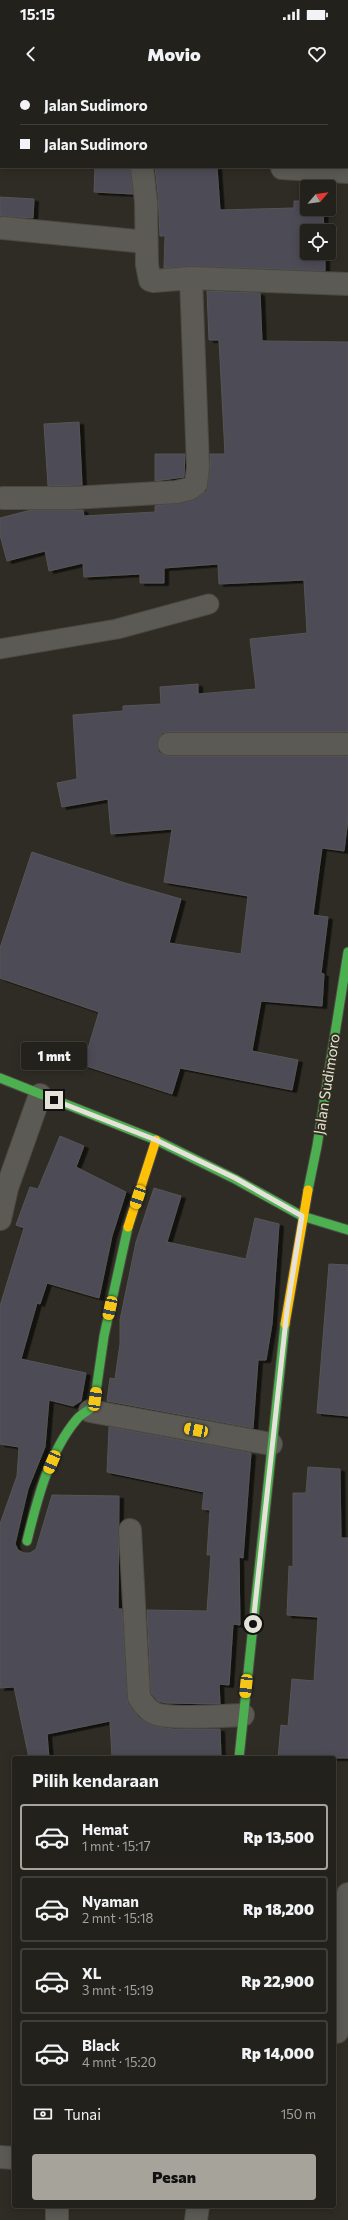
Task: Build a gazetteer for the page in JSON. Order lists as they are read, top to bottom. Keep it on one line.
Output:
{"streets":{"street":["Jalan Sudimoro"]},"north":"top right","page":{"status":"15:15","header":"Movio","banner":["Jalan Sudimoro","Jalan Sudimoro"],"bubble":"1 mnt","heading":"Pilih kendaraan","list":[{"name":"Hemat","note":"1 mnt · 15:17","value":"Rp 13,500"},{"name":"Nyaman","note":"2 mnt · 15:18","value":"Rp 18,200"},{"name":"XL","note":"3 mnt · 15:19","value":"Rp 22,900"},{"name":"Black","note":"4 mnt · 15:20","value":"Rp 14,000"}],"pay":["Tunai","150 m"],"buttons":"Pesan"}}
